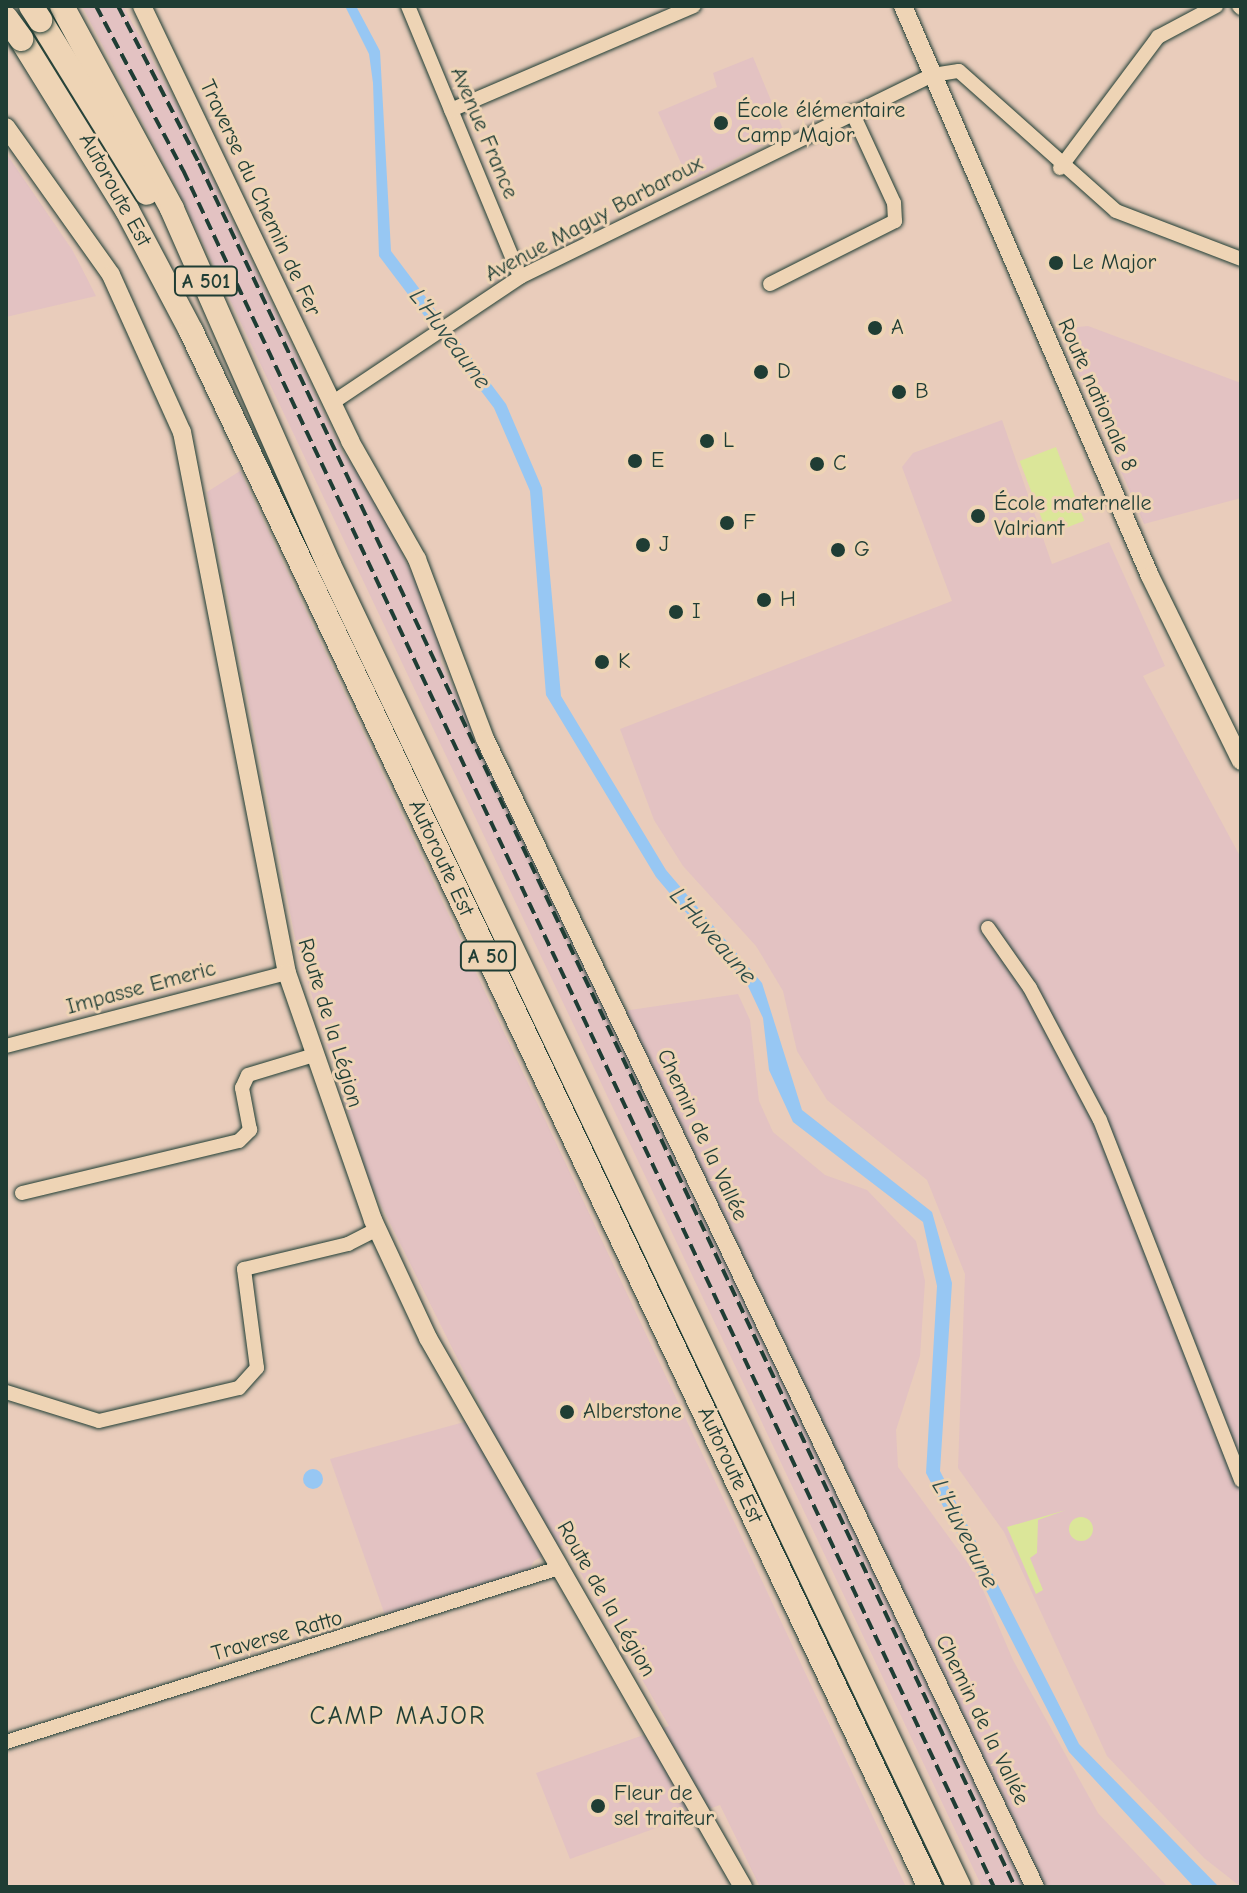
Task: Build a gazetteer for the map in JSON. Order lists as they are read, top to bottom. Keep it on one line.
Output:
{"streets":{"highway":["Autoroute Est","A 501","A 50"],"main road":["Traverse du Chemin de Fer","Route nationale 8","Route de la Légion","Chemin de la Vallée"],"street":["Avenue France","Avenue Maguy Barbaroux","Impasse Emeric","Traverse Ratto"]},"crossings":[["Avenue France","Avenue Maguy Barbaroux"],["Autoroute Est","A 50"],["Traverse du Chemin de Fer","Avenue Maguy Barbaroux"],["Traverse du Chemin de Fer","Chemin de la Vallée"],["Avenue Maguy Barbaroux","Route nationale 8"],["Avenue Maguy Barbaroux","Chemin de la Vallée"],["Impasse Emeric","Route de la Légion"],["Route de la Légion","Traverse Ratto"]],"districts":["CAMP MAJOR"],"water":["L'Huveaune"],"places":["École élémentaire Camp Major","Le Major","A","D","B","L","E","C","École maternelle Valriant","F","J","G","H","I","K","Alberstone","Fleur de sel traiteur"]}
